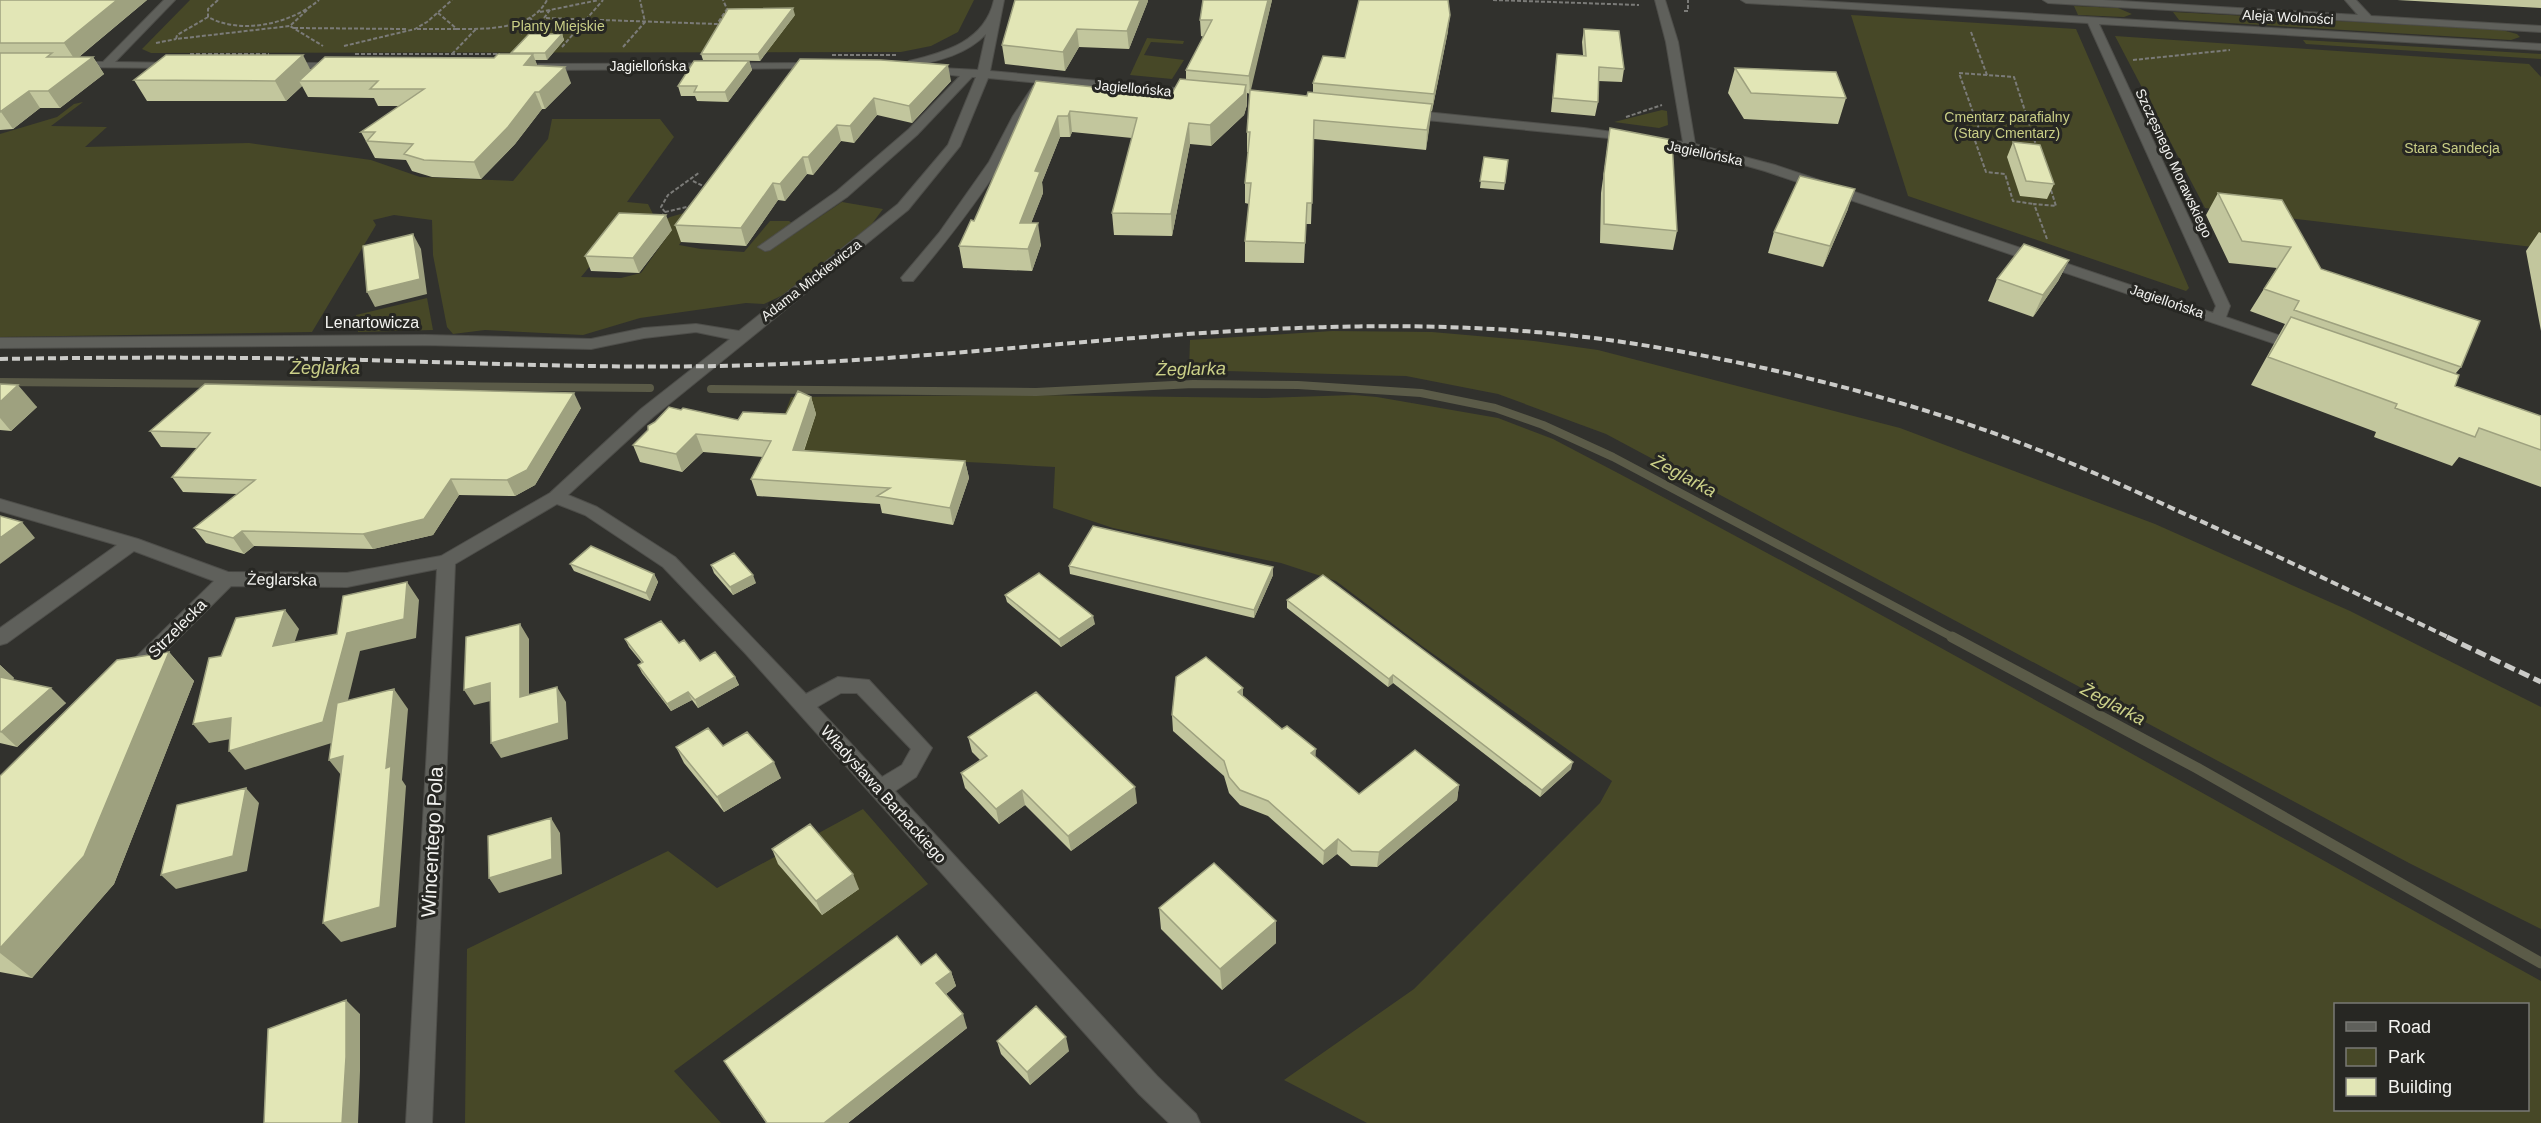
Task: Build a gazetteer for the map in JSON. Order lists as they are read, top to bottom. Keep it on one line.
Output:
{"streets":{"street":["Aleja Wolności","Jagiellońska","Szczęsnego Morawskiego","Adama Mickiewicza","Lenartowicza","Żeglarska","Strzelecka","Władysława Barbackiego","Wincentego Pola"]},"crossings":[["Aleja Wolności","Szczęsnego Morawskiego"],["Jagiellońska","Szczęsnego Morawskiego"],["Jagiellońska","Adama Mickiewicza"],["Adama Mickiewicza","Lenartowicza"],["Adama Mickiewicza","Żeglarska"],["Adama Mickiewicza","Władysława Barbackiego"],["Żeglarska","Strzelecka"],["Żeglarska","Władysława Barbackiego"],["Żeglarska","Wincentego Pola"]],"water":["Żeglarka"],"parks":["Planty Miejskie","Cmentarz parafialny (Stary Cmentarz)","Stara Sandecja"],"legend":["Road","Park","Building"]}
